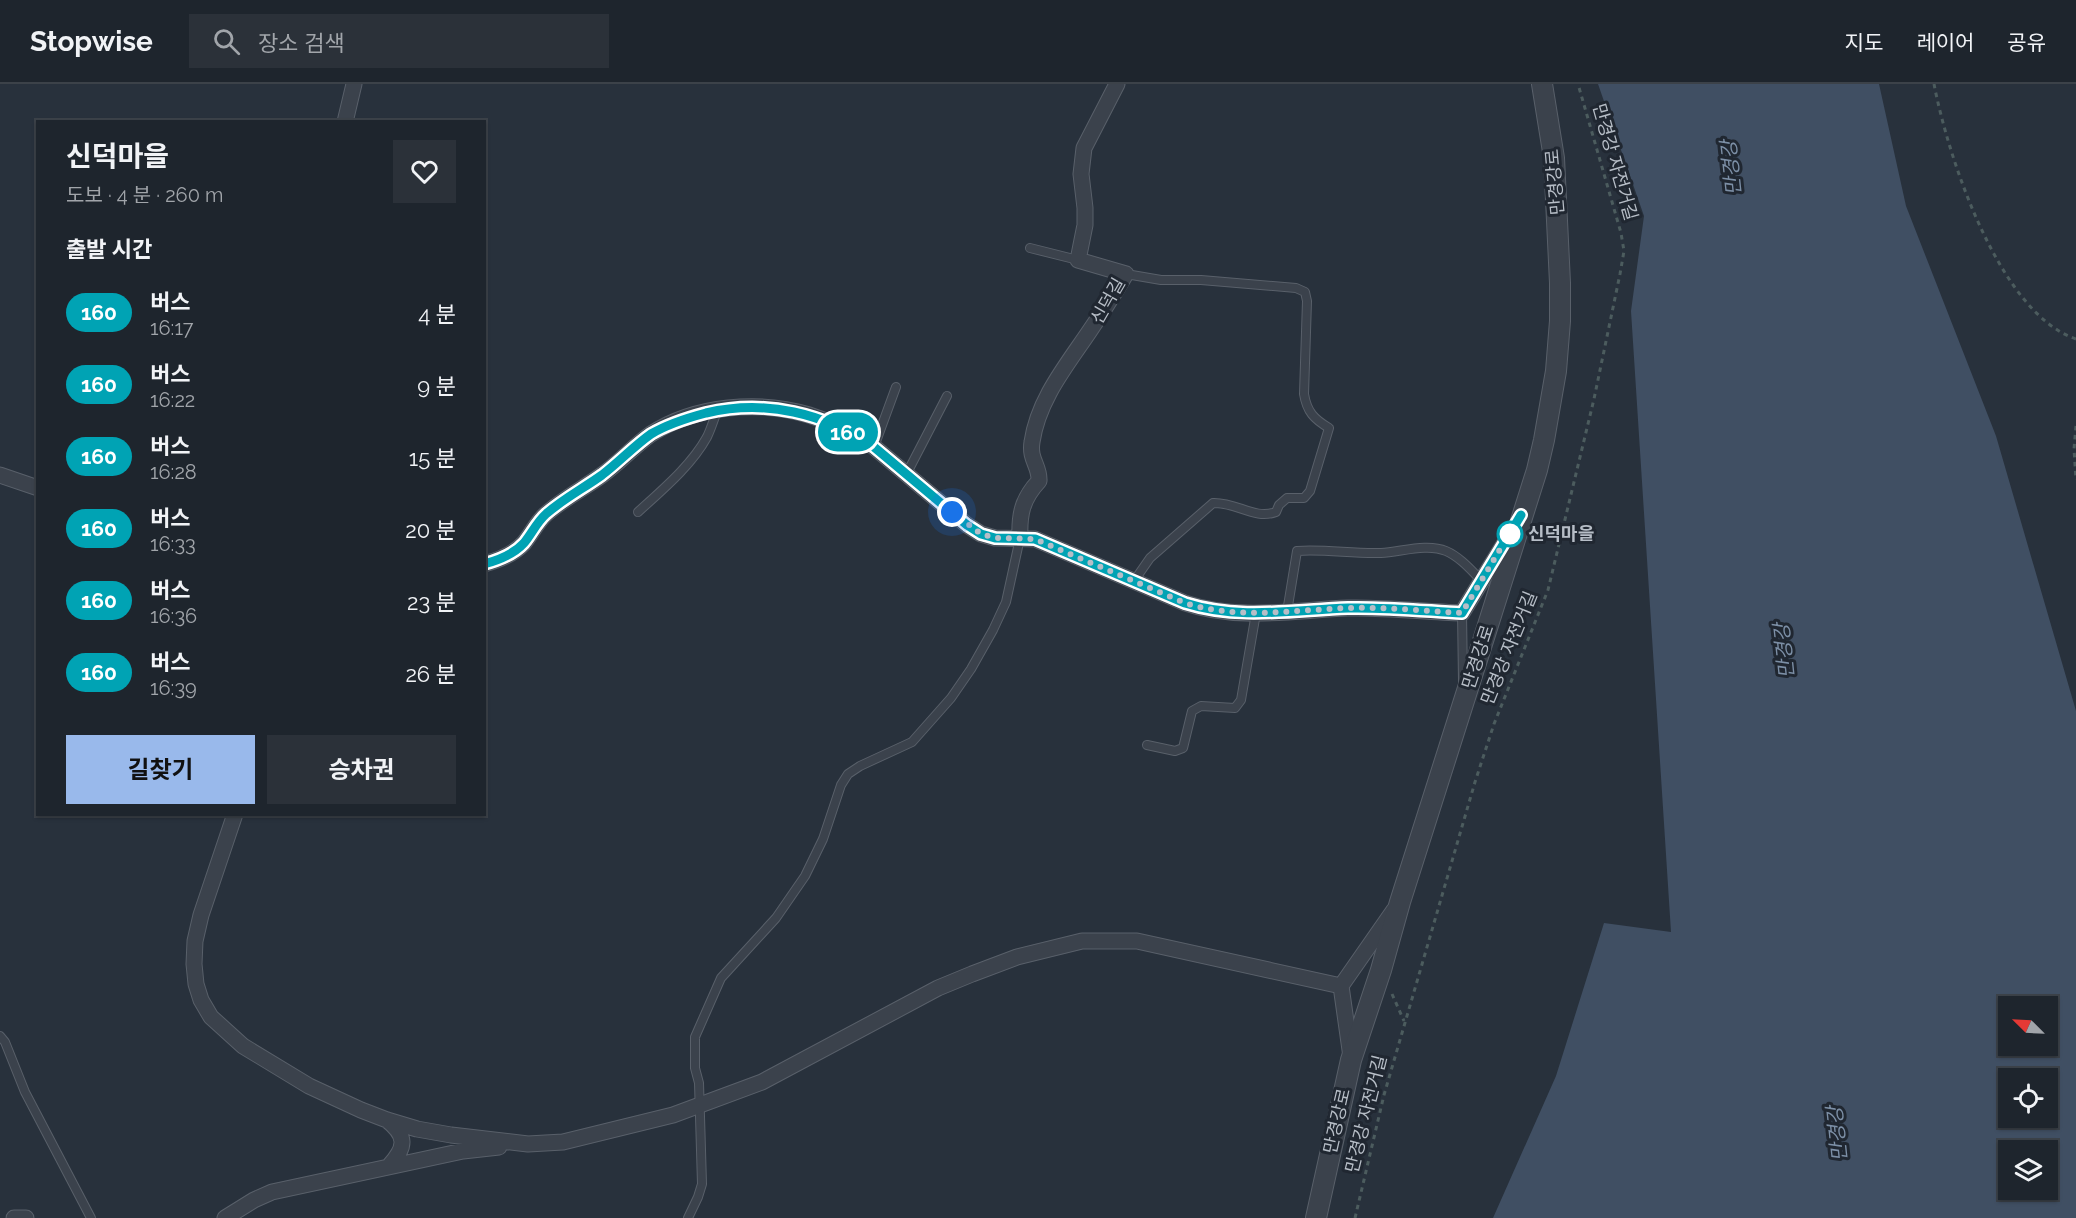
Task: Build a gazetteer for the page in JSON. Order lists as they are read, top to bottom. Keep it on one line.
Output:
{"streets":{"street":["만경강로","신덕길"],"path":["만경강 자전거길"]},"water":["만경강"],"places":["신덕마을"],"lines":["bus line 160"],"north":"top left","page":{"header":"Stopwise","search":"장소 검색","nav":["지도","레이어","공유"],"on_map":"160","heading":[["신덕마을","도보 · 4 분 · 260 m"],"출발 시간"],"list":[{"mark":"160","name":"버스","note":"16:17","value":"4 분"},{"mark":"160","name":"버스","note":"16:22","value":"9 분"},{"mark":"160","name":"버스","note":"16:28","value":"15 분"},{"mark":"160","name":"버스","note":"16:33","value":"20 분"},{"mark":"160","name":"버스","note":"16:36","value":"23 분"},{"mark":"160","name":"버스","note":"16:39","value":"26 분"}],"buttons":["길찾기","승차권"]}}
